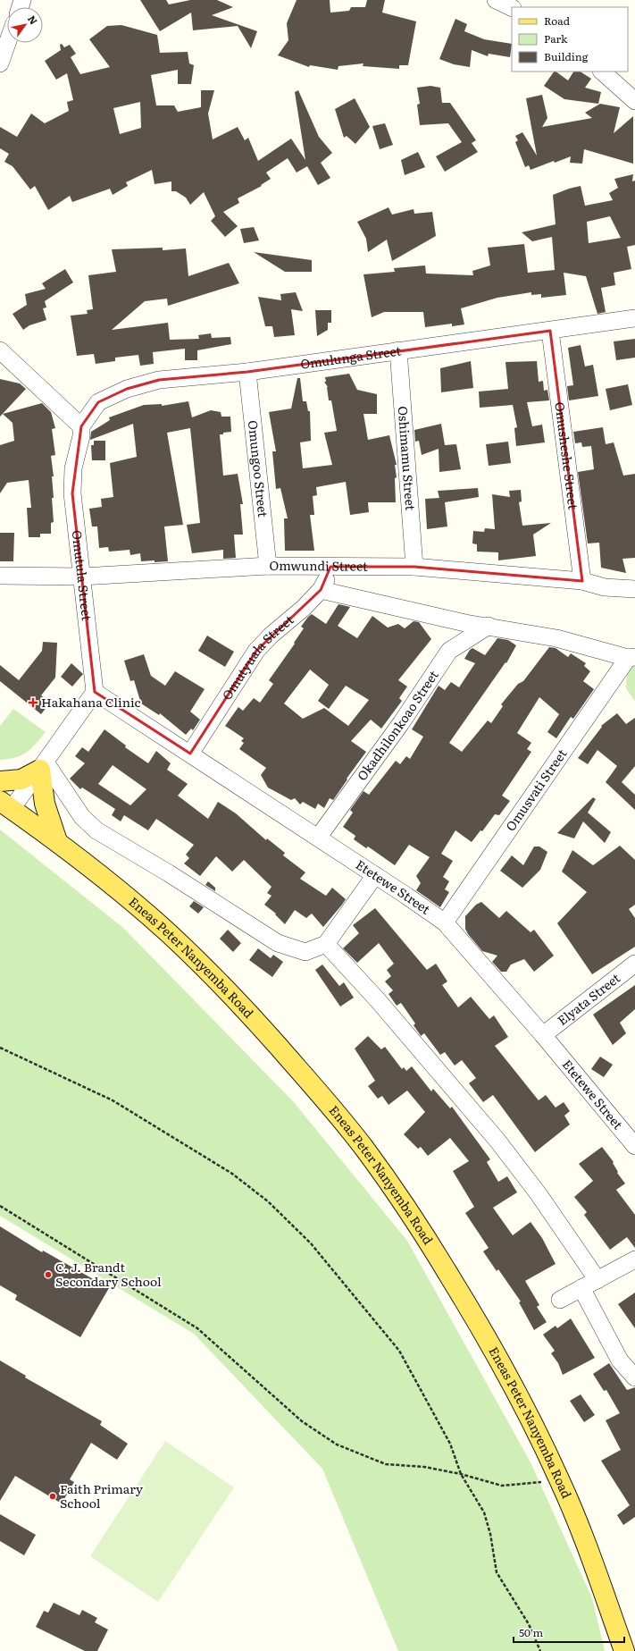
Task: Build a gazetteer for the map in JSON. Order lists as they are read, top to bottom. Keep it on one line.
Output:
{"streets":{"main road":["Eneas Peter Nanyemba Road"],"street":["Omulunga Street","Omusheshe Street","Oshimamu Street","Omungoo Street","Omwundi Street","Omutula Street","Omutyuala Street","Okadhilonkoao Street","Omusvati Street","Etetewe Street","Elyata Street"]},"crossings":[["Omulunga Street","Omusheshe Street"],["Omulunga Street","Oshimamu Street"],["Omulunga Street","Omungoo Street"],["Omulunga Street","Omutula Street"],["Omusheshe Street","Omwundi Street"],["Oshimamu Street","Omwundi Street"],["Omungoo Street","Omwundi Street"],["Omwundi Street","Omutula Street"],["Omwundi Street","Omutyuala Street"],["Omutula Street","Etetewe Street"],["Omutyuala Street","Etetewe Street"],["Okadhilonkoao Street","Etetewe Street"],["Omusvati Street","Etetewe Street"],["Etetewe Street","Elyata Street"]],"places":{"health":["Hakahana Clinic"],"other":["C. J. Brandt Secondary School","Faith Primary School"]},"legend":["Road","Park","Building"],"scale_bar":"50 m","north":"top right"}
